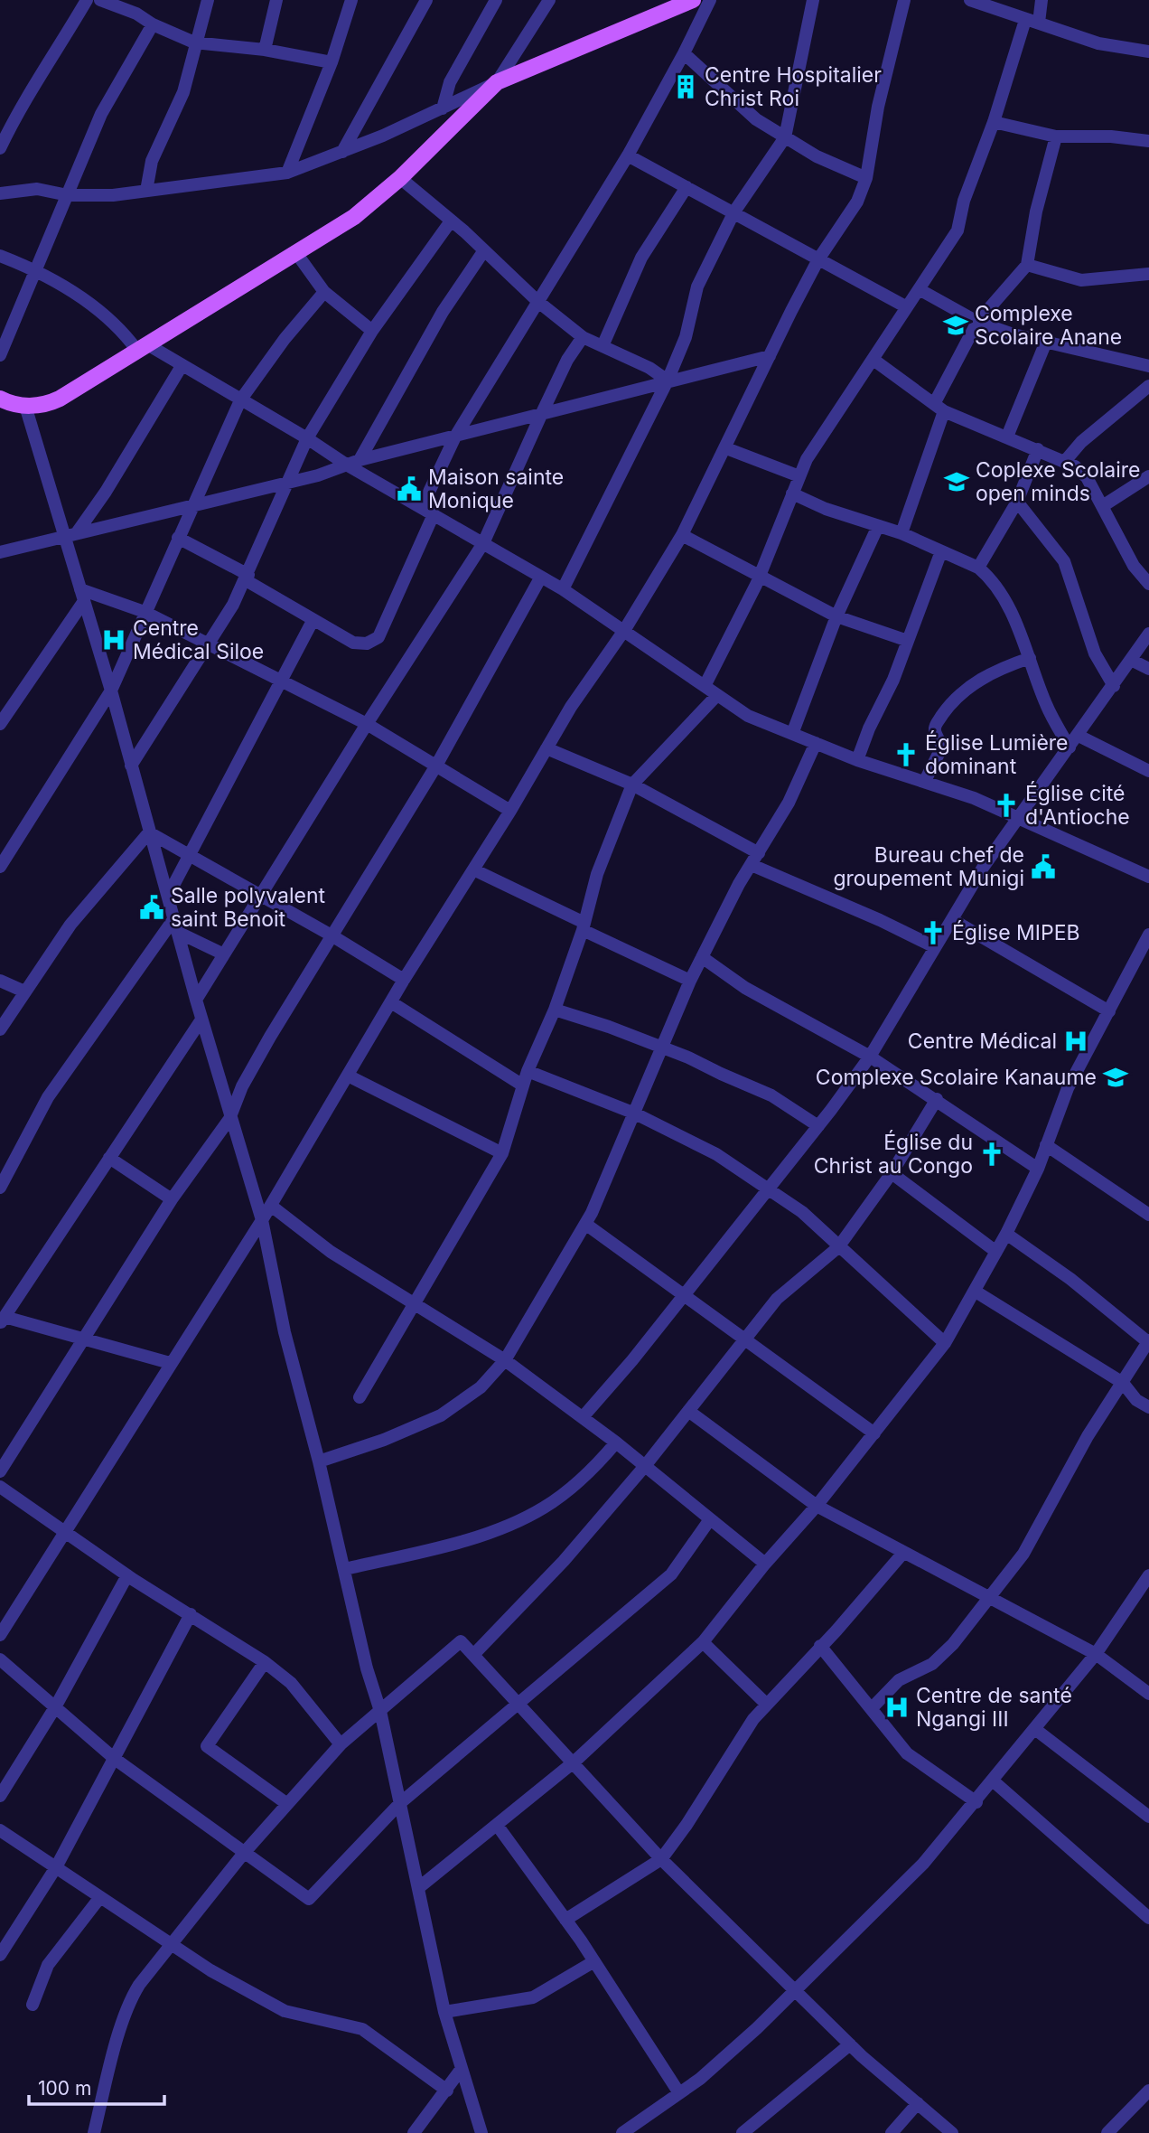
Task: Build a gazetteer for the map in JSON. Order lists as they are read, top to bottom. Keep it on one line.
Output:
{"places":{"building":["Centre Hospitalier Christ Roi"],"school or university":["Complexe Scolaire Anane","Coplexe Scolaire open minds","Complexe Scolaire Kanaume"],"public building":["Maison sainte Monique","Bureau chef de groupement Munigi","Salle polyvalent saint Benoit"],"hospital":["Centre Médical Siloe","Centre Médical","Centre de santé Ngangi III"],"church":["Église Lumière dominant","Église cité d'Antioche","Église MIPEB","Église du Christ au Congo"]},"scale_bar":"100 m"}
